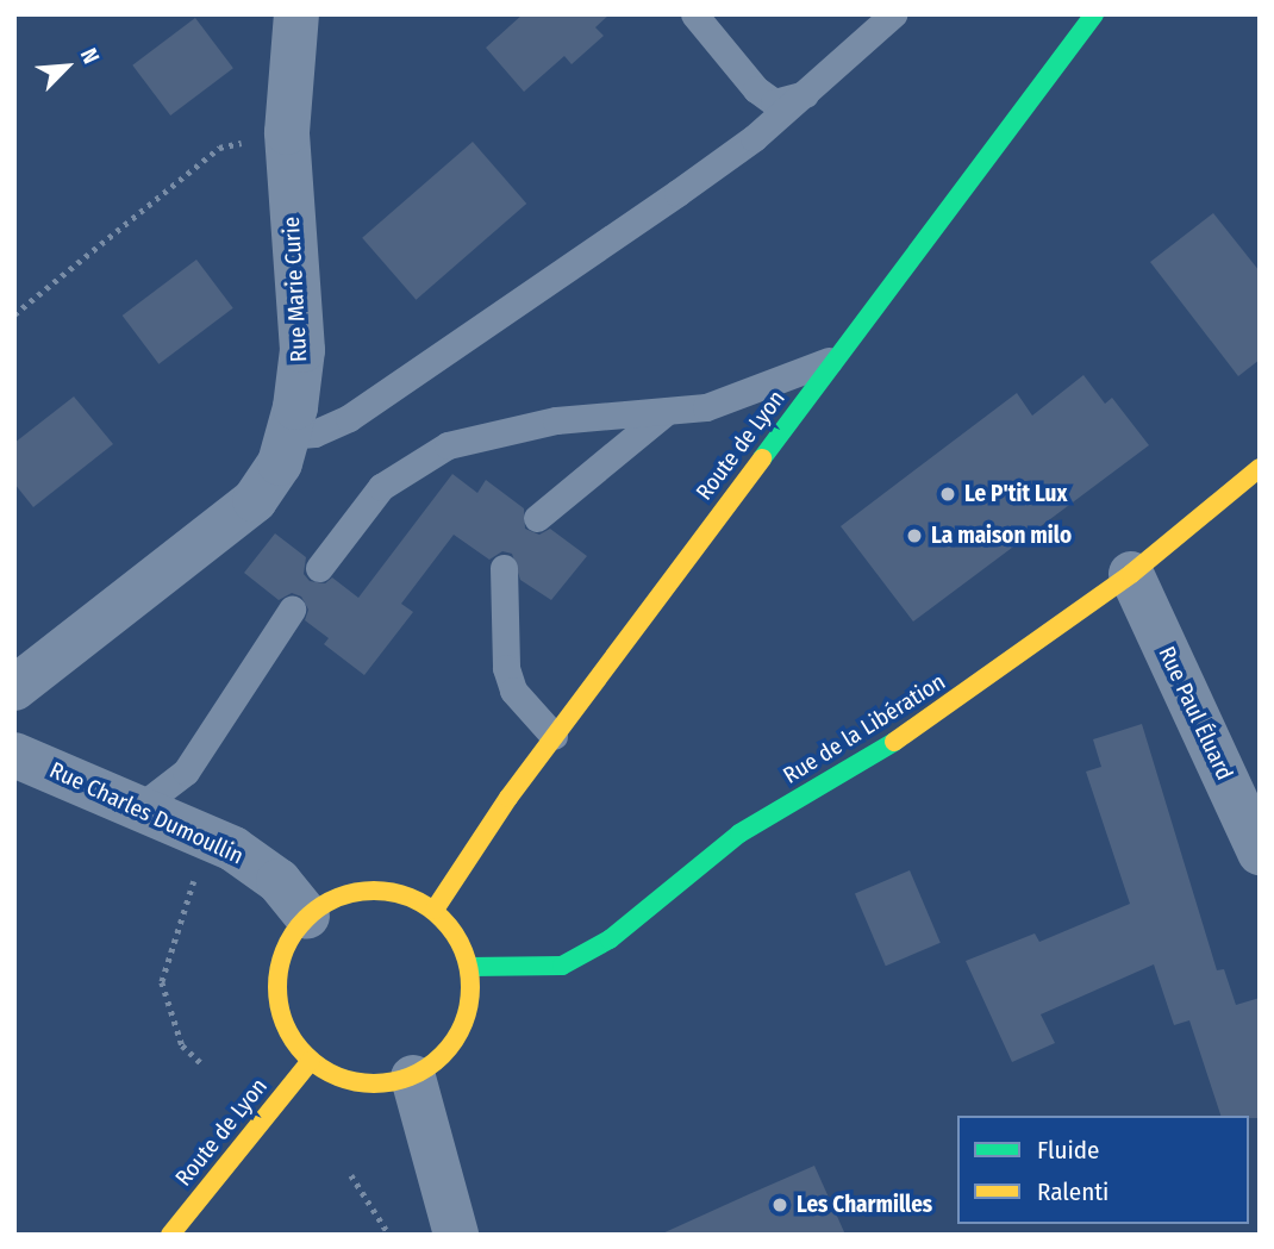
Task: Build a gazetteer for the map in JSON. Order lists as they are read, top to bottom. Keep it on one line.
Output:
{"streets":{"main road":["Route de Lyon","Rue de la Libération"],"street":["Rue Marie Curie","Rue Paul Éluard","Rue Charles Dumoullin"]},"crossings":[["Route de Lyon","Rue de la Libération"],["Route de Lyon","Rue Charles Dumoullin"],["Rue Paul Éluard","Rue de la Libération"],["Rue de la Libération","Rue Charles Dumoullin"]],"places":["Le P'tit Lux","La maison milo","Les Charmilles"],"legend":["Fluide","Ralenti"],"north":"top right"}
